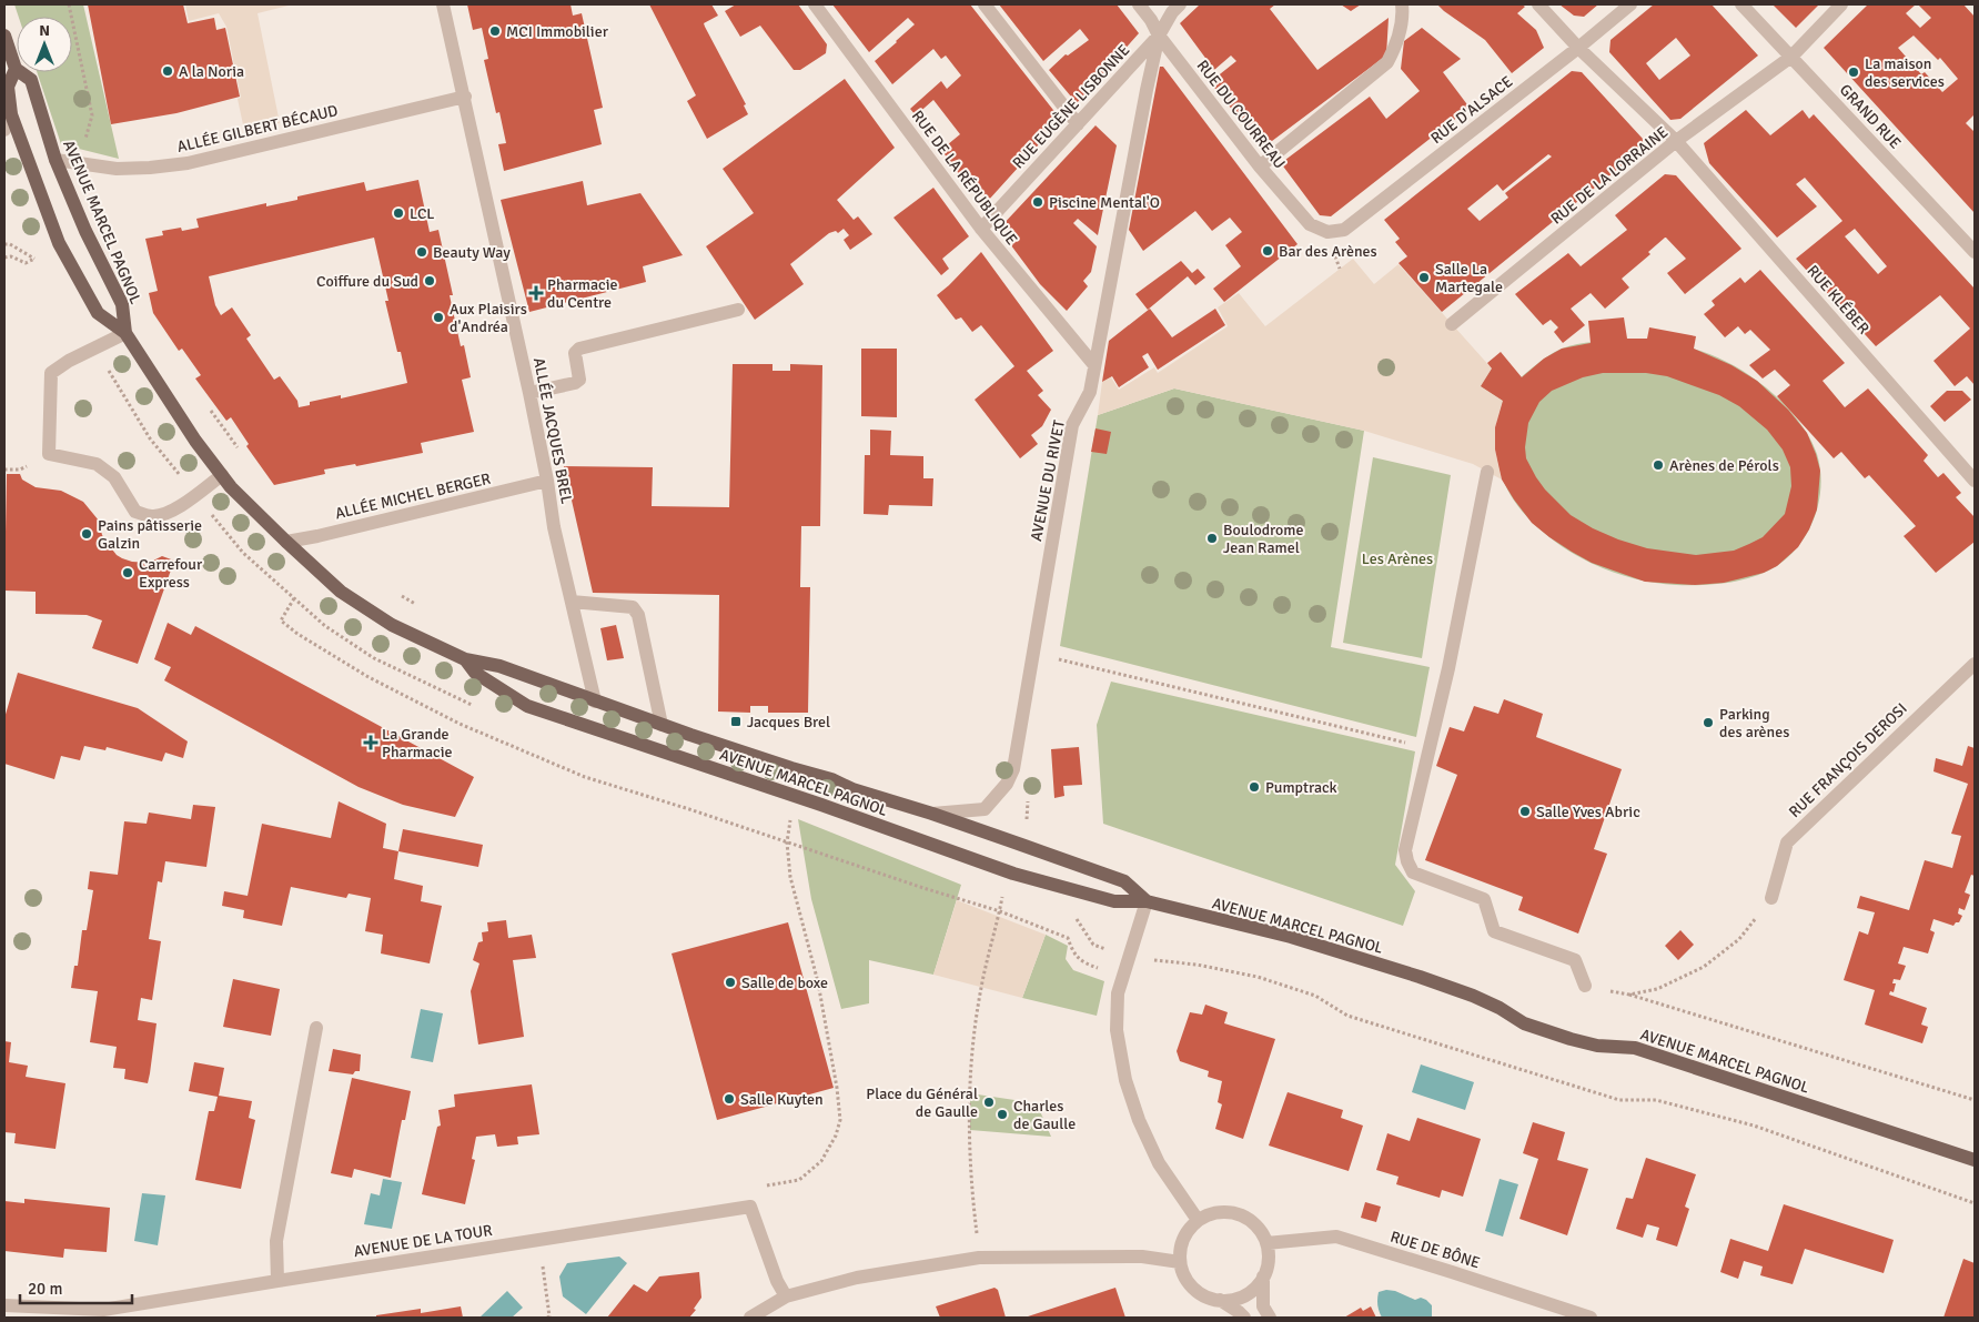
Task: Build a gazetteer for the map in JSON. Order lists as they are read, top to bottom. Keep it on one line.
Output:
{"streets":{"main road":["AVENUE MARCEL PAGNOL"],"street":["RUE EUGÈNE LISBONNE","RUE D'ALSACE","RUE DU COURREAU","GRAND RUE","ALLÉE GILBERT BÉCAUD","RUE DE LA LORRAINE","RUE DE LA RÉPUBLIQUE","RUE KLÉBER","ALLÉE JACQUES BREL","AVENUE DU RIVET","ALLÉE MICHEL BERGER","RUE FRANÇOIS DEROSI","AVENUE DE LA TOUR","RUE DE BÔNE"]},"crossings":[["RUE EUGÈNE LISBONNE","RUE DU COURREAU"],["RUE EUGÈNE LISBONNE","RUE DE LA RÉPUBLIQUE"],["RUE EUGÈNE LISBONNE","AVENUE DU RIVET"],["RUE D'ALSACE","RUE DU COURREAU"],["RUE D'ALSACE","RUE KLÉBER"],["RUE DU COURREAU","AVENUE DU RIVET"],["GRAND RUE","RUE DE LA LORRAINE"],["ALLÉE GILBERT BÉCAUD","AVENUE MARCEL PAGNOL"],["ALLÉE GILBERT BÉCAUD","ALLÉE JACQUES BREL"],["RUE DE LA LORRAINE","RUE KLÉBER"],["RUE DE LA RÉPUBLIQUE","AVENUE DU RIVET"],["AVENUE MARCEL PAGNOL","ALLÉE JACQUES BREL"],["AVENUE MARCEL PAGNOL","AVENUE DU RIVET"],["AVENUE MARCEL PAGNOL","ALLÉE MICHEL BERGER"],["ALLÉE JACQUES BREL","ALLÉE MICHEL BERGER"]],"parks":["Les Arènes"],"places":{"other":["MCI Immobilier","A la Noria","La maison des services","Piscine Mental'O","LCL","Bar des Arènes","Beauty Way","Salle La Martegale","Coiffure du Sud","Aux Plaisirs d'Andréa","Arènes de Pérols","Pains pâtisserie Galzin","Boulodrome Jean Ramel","Carrefour Express","Parking des arènes","Pumptrack","Salle Yves Abric","Salle de boxe","Salle Kuyten","Place du Général de Gaulle","Charles de Gaulle"],"health":["Pharmacie du Centre","La Grande Pharmacie"],"transit":["Jacques Brel"]},"scale_bar":"20 m","north":"top"}
